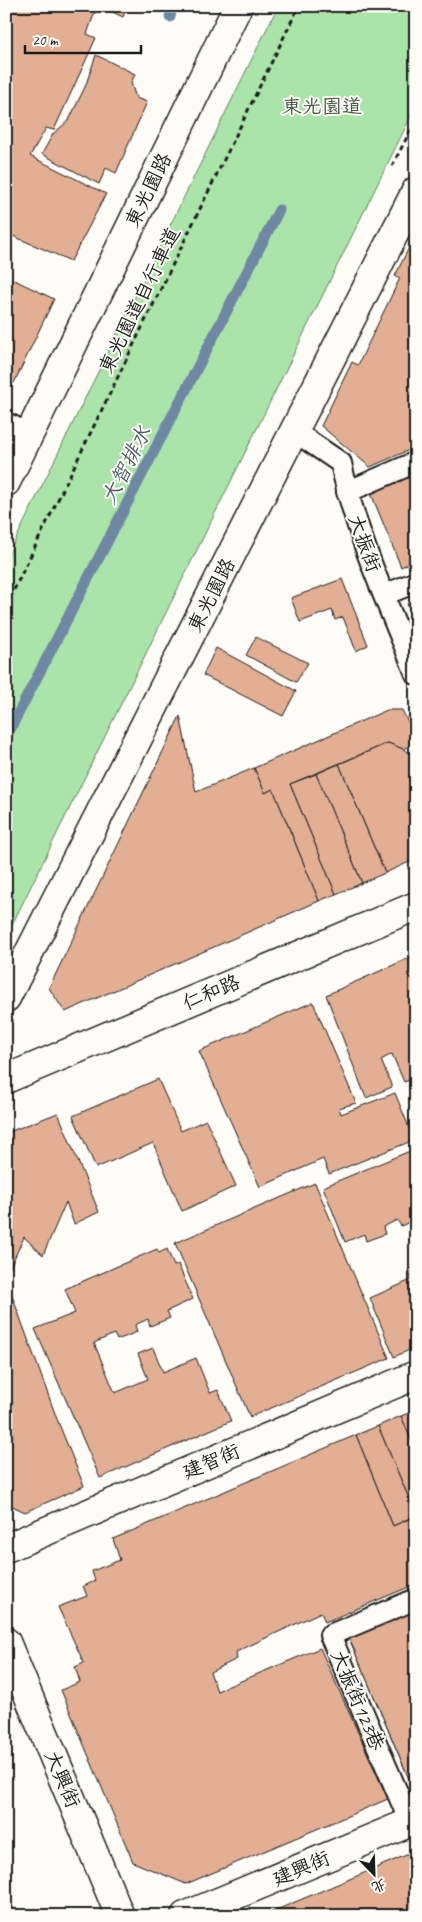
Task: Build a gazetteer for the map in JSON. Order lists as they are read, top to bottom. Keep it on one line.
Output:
{"streets":{"street":["東光園路","仁和路","建智街","大興街","建興街"],"lane":["大振街","大振街123巷"],"path":["東光園道自行車道"]},"crossings":[["東光園路","大振街"],["大振街123巷","建興街"]],"water":["大智排水"],"parks":["東光園道"],"scale_bar":"20 m","north":"bottom right"}
